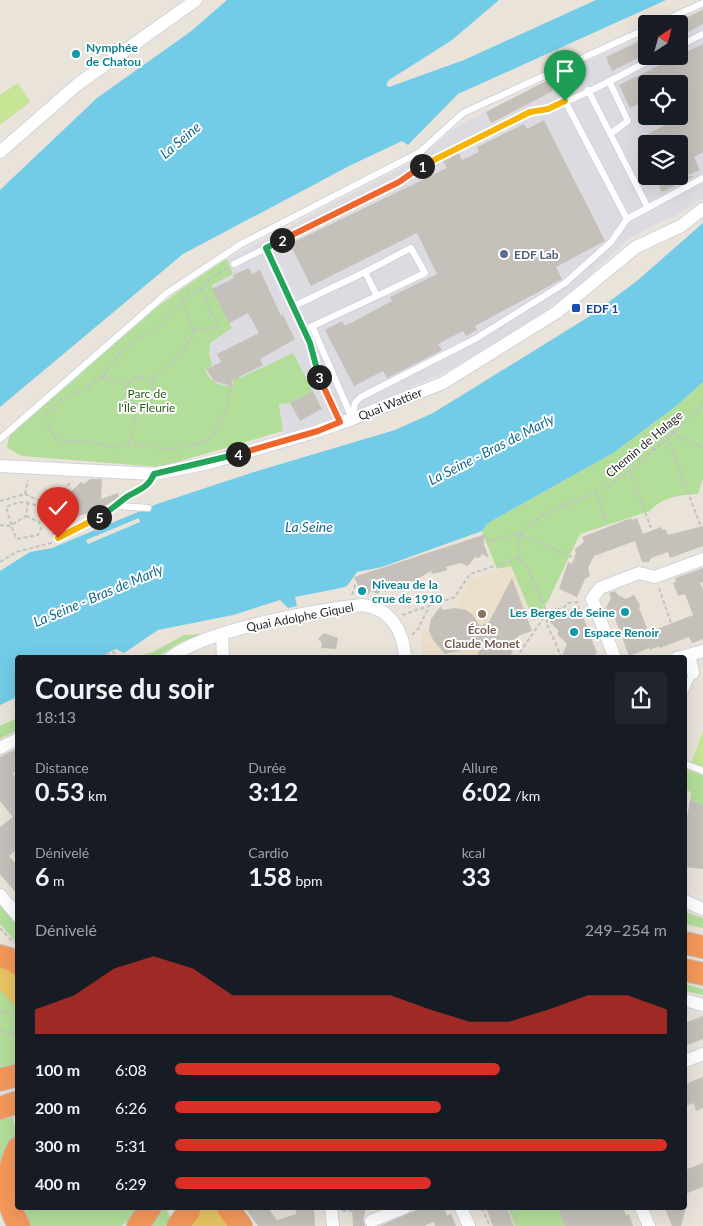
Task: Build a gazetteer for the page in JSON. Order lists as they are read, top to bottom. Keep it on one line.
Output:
{"streets":{"street":["Quai Wattier","Quai Adolphe Giquel"],"path":["Chemin de Halage"]},"water":["La Seine","La Seine - Bras de Marly"],"parks":["Parc de l'Île Fleurie"],"places":{"other":["Nymphée de Chatou","EDF Lab","Niveau de la crue de 1910","Les Berges de Seine","École Claude Monet","Espace Renoir"],"transit":["EDF 1"]},"north":"top right","page":{"pins":["1","2","3","4","5"],"heading":["Course du soir","18:13"],"stats":[["Distance","0.53 km"],["Durée","3:12"],["Allure","6:02 /km"],["Dénivelé","6 m"],["Cardio","158 bpm"],["kcal","33"]],"chart":["Dénivelé","249–254 m"],"list":[{"name":"100 m","note":"6:08"},{"name":"200 m","note":"6:26"},{"name":"300 m","note":"5:31"},{"name":"400 m","note":"6:29"}]}}
